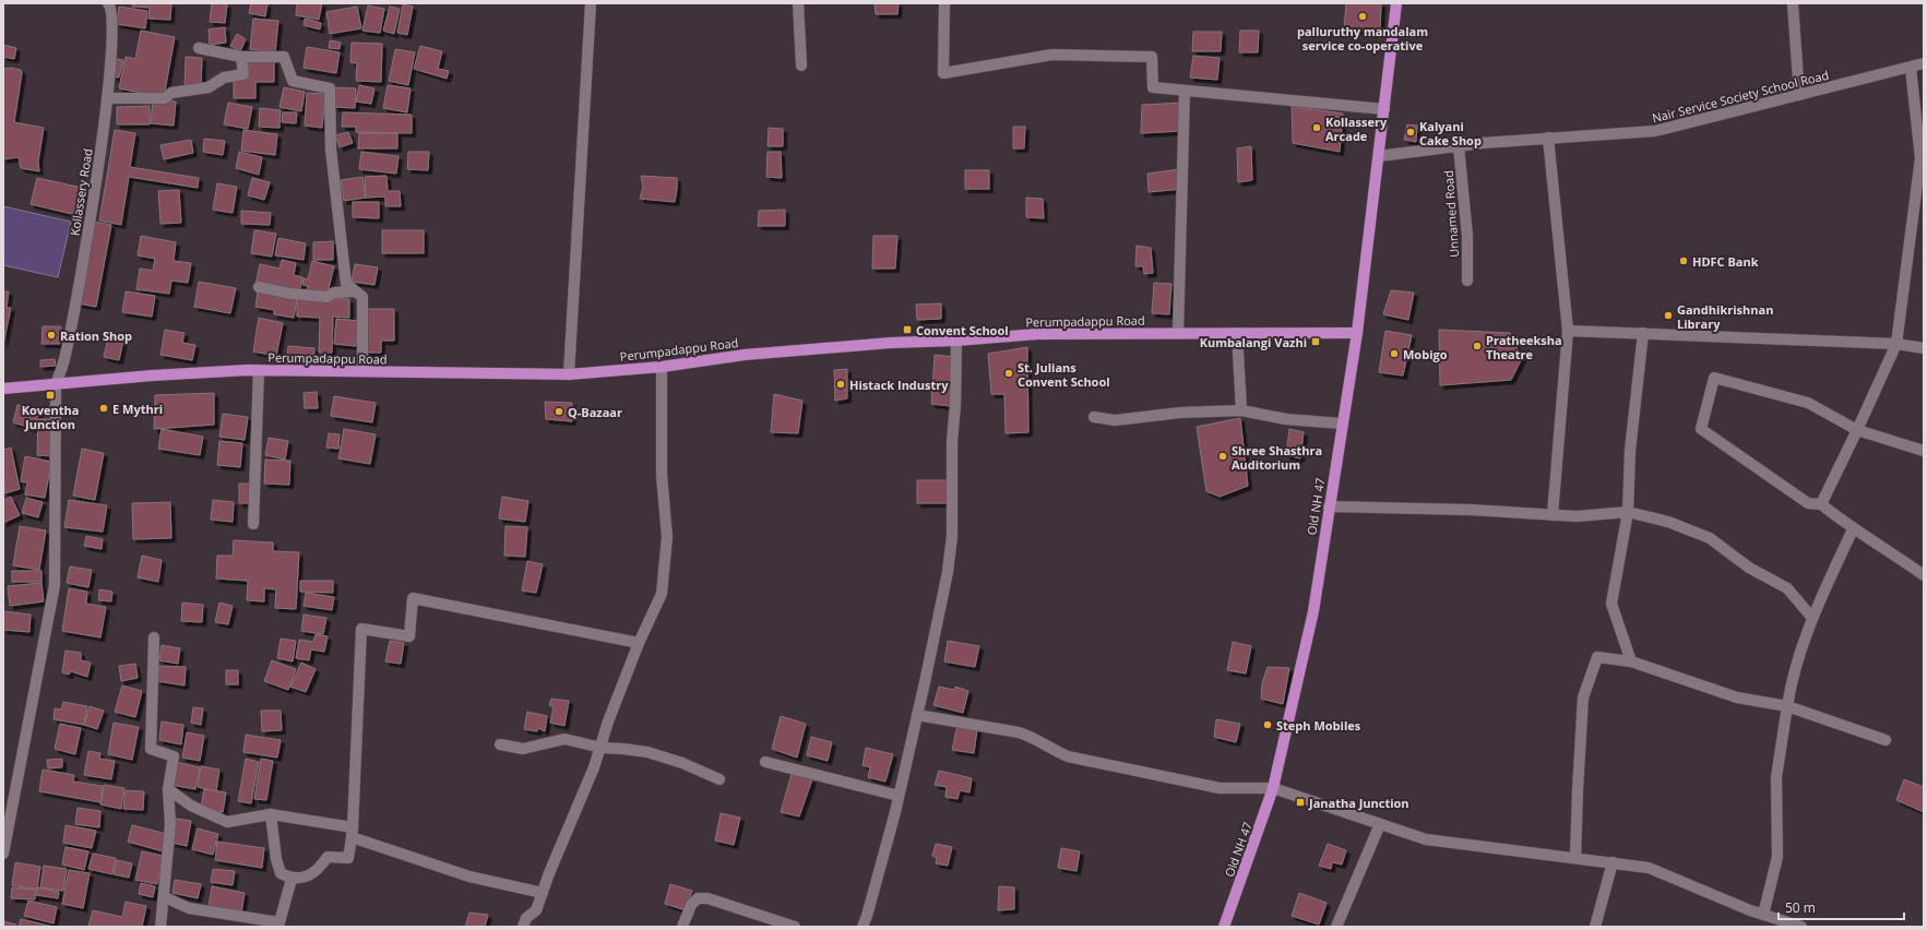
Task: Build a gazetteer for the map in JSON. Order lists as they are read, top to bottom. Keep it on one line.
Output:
{"streets":{"main road":["Perumpadappu Road","Old NH 47"],"street":["Nair Service Society School Road","Kollassery Road","Unnamed Road"]},"crossings":[["Nair Service Society School Road","Unnamed Road"],["Nair Service Society School Road","Old NH 47"],["Kollassery Road","Perumpadappu Road"],["Perumpadappu Road","Old NH 47"]],"places":{"other":["palluruthy mandalam service co-operative","Kollassery Arcade","Kalyani Cake Shop","HDFC Bank","Gandhikrishnan Library","Ration Shop","Pratheeksha Theatre","Mobigo","St. Julians Convent School","Histack Industry","E Mythri","Q-Bazaar","Shree Shasthra Auditorium","Steph Mobiles"],"transit":["Convent School","Kumbalangi Vazhi","Koventha Junction","Janatha Junction"]},"scale_bar":"50 m"}
